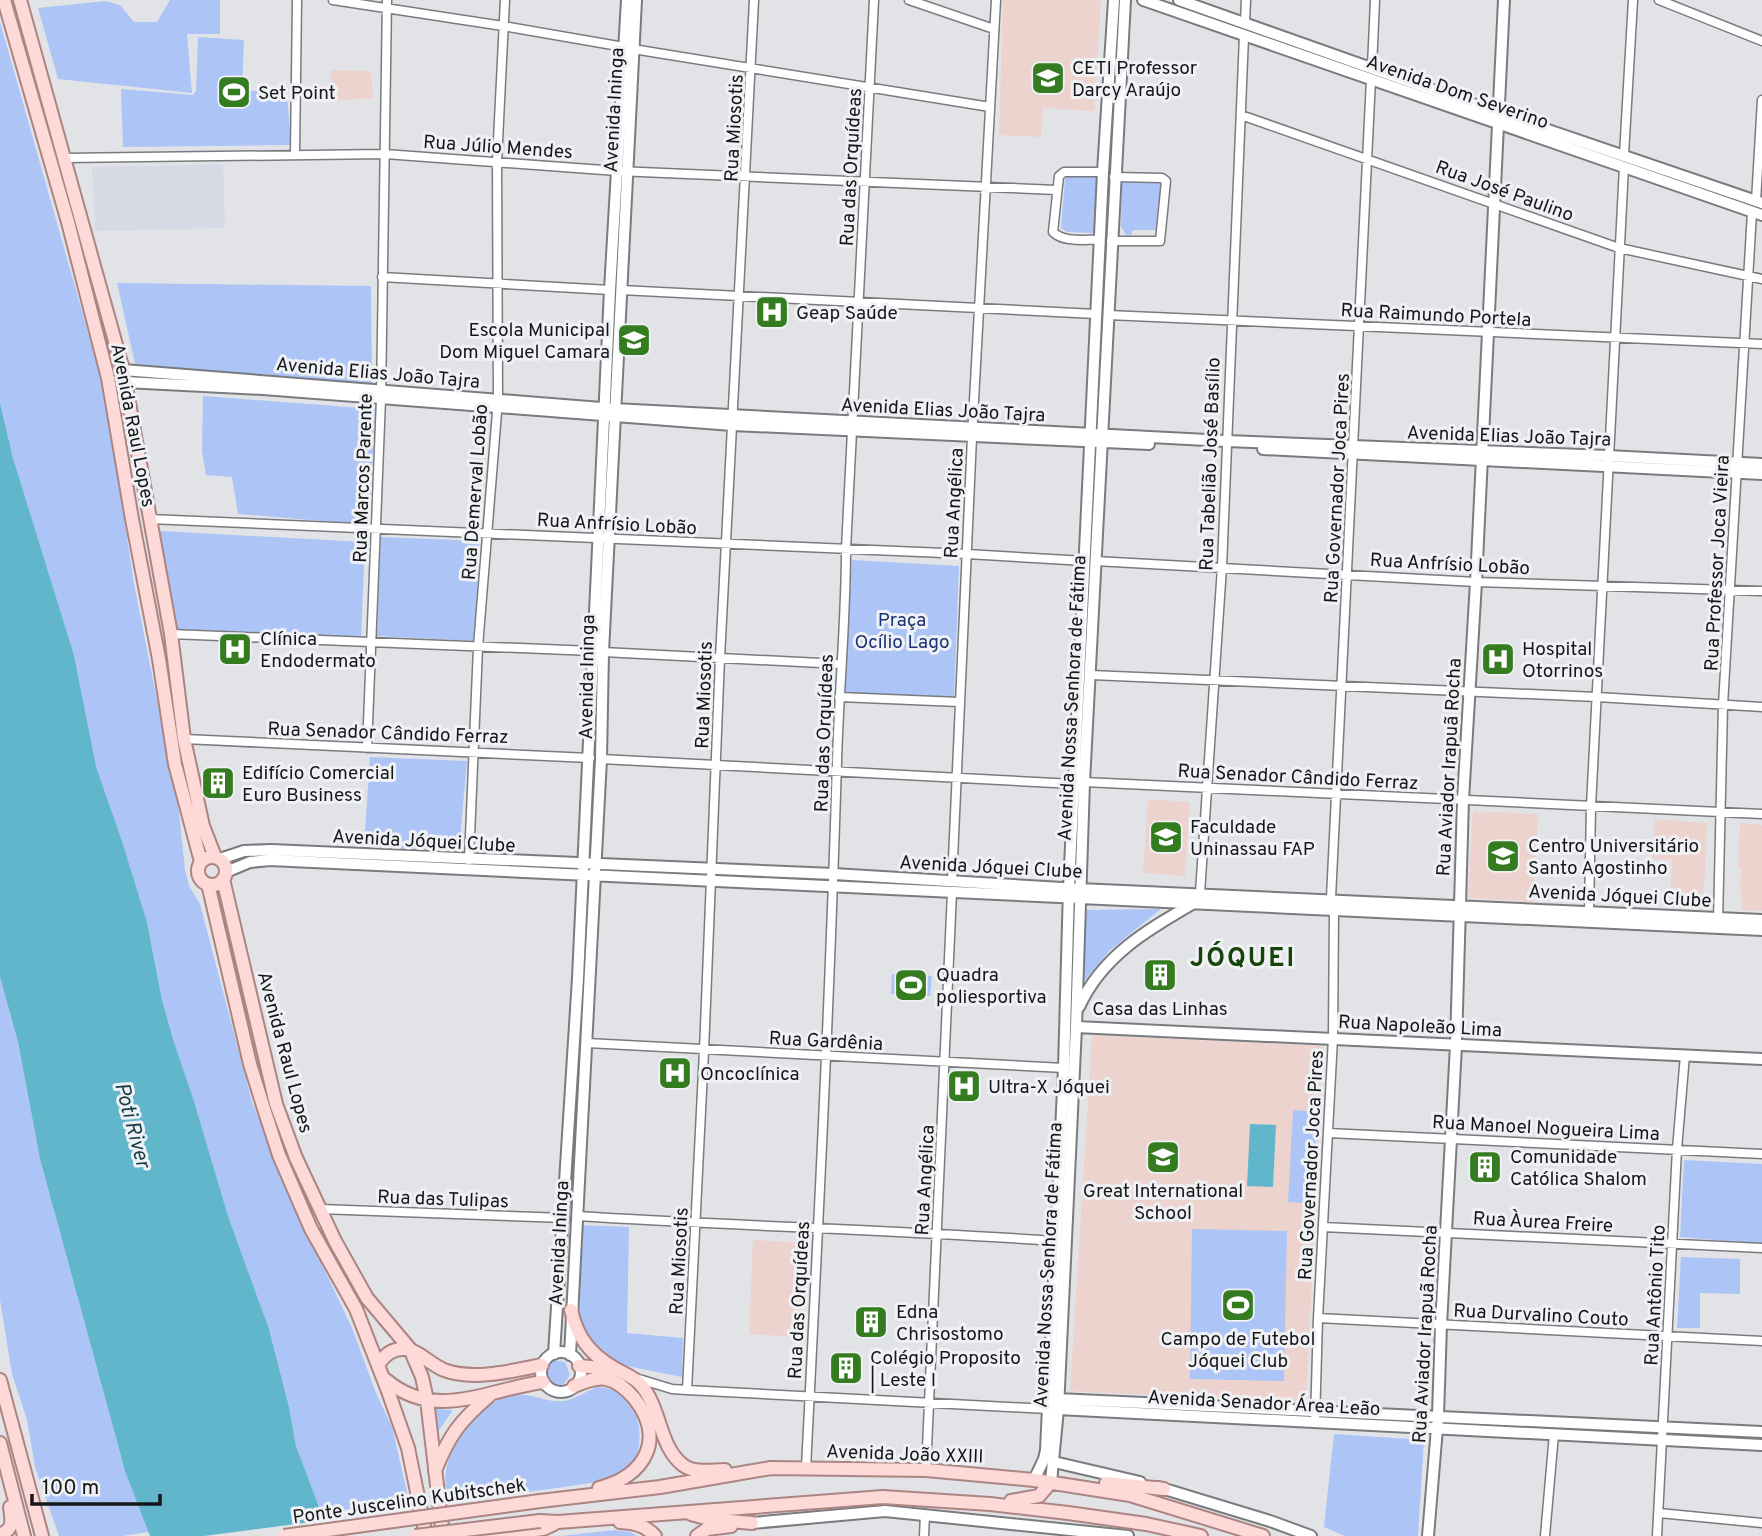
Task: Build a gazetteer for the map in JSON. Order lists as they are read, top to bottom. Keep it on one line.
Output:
{"streets":{"main road":["Avenida Dom Severino","Avenida Ininga","Avenida Elias João Tajra","Avenida Raul Lopes","Avenida Nossa Senhora de Fátima","Rua Aviador Irapuã Rocha","Avenida Jóquei Clube","Rua Napoleão Lima","Avenida Senador Área Leão","Avenida João XXIII","Ponte Juscelino Kubitschek"],"street":["Rua Miosotis","Rua Júlio Mendes","Rua das Orquídeas","Rua José Paulino","Rua Raimundo Portela","Rua Tabelião José Basílio","Rua Marcos Parente","Rua Governador Joca Pires","Rua Demerval Lobão","Rua Angélica","Rua Anfrísio Lobão","Rua Professor Joca Vieira","Rua Senador Cândido Ferraz","Rua Gardênia","Rua Manoel Nogueira Lima","Rua das Tulipas","Rua Àurea Freire","Rua Antônio Tito","Rua Durvalino Couto"]},"crossings":[["Avenida Dom Severino","Rua Tabelião José Basílio"],["Avenida Dom Severino","Rua Governador Joca Pires"],["Avenida Dom Severino","Rua Professor Joca Vieira"],["Avenida Dom Severino","Rua Aviador Irapuã Rocha"],["Avenida Ininga","Rua Júlio Mendes"],["Avenida Ininga","Rua Raimundo Portela"],["Avenida Ininga","Avenida Elias João Tajra"],["Avenida Ininga","Rua Anfrísio Lobão"],["Avenida Ininga","Rua Senador Cândido Ferraz"],["Avenida Ininga","Avenida Jóquei Clube"],["Avenida Ininga","Rua Gardênia"],["Avenida Ininga","Rua das Tulipas"],["Rua Miosotis","Rua Júlio Mendes"],["Rua Miosotis","Rua Raimundo Portela"],["Rua Miosotis","Avenida Elias João Tajra"],["Rua Miosotis","Rua Anfrísio Lobão"],["Rua Miosotis","Rua Senador Cândido Ferraz"],["Rua Miosotis","Avenida Jóquei Clube"],["Rua Miosotis","Rua Gardênia"],["Rua Miosotis","Avenida Senador Área Leão"],["Rua Júlio Mendes","Rua das Orquídeas"],["Rua Júlio Mendes","Avenida Raul Lopes"],["Rua Júlio Mendes","Rua Marcos Parente"],["Rua Júlio Mendes","Rua Demerval Lobão"],["Rua Júlio Mendes","Rua Angélica"],["Rua das Orquídeas","Rua Raimundo Portela"],["Rua das Orquídeas","Avenida Elias João Tajra"],["Rua das Orquídeas","Rua Anfrísio Lobão"],["Rua das Orquídeas","Rua Senador Cândido Ferraz"],["Rua das Orquídeas","Avenida Jóquei Clube"],["Rua das Orquídeas","Rua Gardênia"],["Rua das Orquídeas","Avenida Senador Área Leão"],["Rua das Orquídeas","Avenida João XXIII"],["Rua José Paulino","Rua Tabelião José Basílio"],["Rua José Paulino","Rua Governador Joca Pires"],["Rua José Paulino","Rua Professor Joca Vieira"],["Rua José Paulino","Rua Aviador Irapuã Rocha"],["Rua Raimundo Portela","Rua Tabelião José Basílio"],["Rua Raimundo Portela","Rua Marcos Parente"],["Rua Raimundo Portela","Rua Governador Joca Pires"],["Rua Raimundo Portela","Rua Demerval Lobão"],["Rua Raimundo Portela","Rua Angélica"],["Rua Raimundo Portela","Rua Professor Joca Vieira"],["Rua Raimundo Portela","Avenida Nossa Senhora de Fátima"],["Rua Raimundo Portela","Rua Aviador Irapuã Rocha"],["Avenida Elias João Tajra","Avenida Raul Lopes"],["Avenida Elias João Tajra","Rua Tabelião José Basílio"],["Avenida Elias João Tajra","Rua Marcos Parente"],["Avenida Elias João Tajra","Rua Governador Joca Pires"],["Avenida Elias João Tajra","Rua Demerval Lobão"],["Avenida Elias João Tajra","Rua Angélica"],["Avenida Elias João Tajra","Rua Professor Joca Vieira"],["Avenida Elias João Tajra","Avenida Nossa Senhora de Fátima"],["Avenida Elias João Tajra","Rua Aviador Irapuã Rocha"],["Avenida Raul Lopes","Rua Anfrísio Lobão"],["Avenida Raul Lopes","Rua Senador Cândido Ferraz"],["Avenida Raul Lopes","Avenida Jóquei Clube"],["Avenida Raul Lopes","Rua das Tulipas"],["Rua Tabelião José Basílio","Rua Anfrísio Lobão"],["Rua Tabelião José Basílio","Rua Senador Cândido Ferraz"],["Rua Tabelião José Basílio","Avenida Jóquei Clube"],["Rua Marcos Parente","Rua Anfrísio Lobão"],["Rua Marcos Parente","Rua Senador Cândido Ferraz"],["Rua Governador Joca Pires","Rua Anfrísio Lobão"],["Rua Governador Joca Pires","Rua Senador Cândido Ferraz"],["Rua Governador Joca Pires","Avenida Jóquei Clube"],["Rua Governador Joca Pires","Rua Napoleão Lima"],["Rua Governador Joca Pires","Rua Manoel Nogueira Lima"],["Rua Governador Joca Pires","Rua Àurea Freire"],["Rua Governador Joca Pires","Rua Durvalino Couto"],["Rua Governador Joca Pires","Avenida Senador Área Leão"],["Rua Demerval Lobão","Rua Anfrísio Lobão"],["Rua Demerval Lobão","Rua Senador Cândido Ferraz"],["Rua Demerval Lobão","Avenida Jóquei Clube"],["Rua Angélica","Rua Anfrísio Lobão"],["Rua Angélica","Rua Senador Cândido Ferraz"],["Rua Angélica","Avenida Jóquei Clube"],["Rua Angélica","Rua Gardênia"],["Rua Angélica","Avenida Senador Área Leão"],["Rua Angélica","Avenida João XXIII"],["Rua Anfrísio Lobão","Rua Professor Joca Vieira"],["Rua Anfrísio Lobão","Avenida Nossa Senhora de Fátima"],["Rua Anfrísio Lobão","Rua Aviador Irapuã Rocha"],["Rua Professor Joca Vieira","Rua Senador Cândido Ferraz"],["Rua Professor Joca Vieira","Avenida Jóquei Clube"],["Avenida Nossa Senhora de Fátima","Rua Senador Cândido Ferraz"],["Avenida Nossa Senhora de Fátima","Avenida Jóquei Clube"],["Avenida Nossa Senhora de Fátima","Rua Napoleão Lima"],["Avenida Nossa Senhora de Fátima","Rua Gardênia"],["Avenida Nossa Senhora de Fátima","Avenida Senador Área Leão"],["Avenida Nossa Senhora de Fátima","Avenida João XXIII"],["Rua Senador Cândido Ferraz","Rua Aviador Irapuã Rocha"],["Rua Aviador Irapuã Rocha","Avenida Jóquei Clube"],["Rua Aviador Irapuã Rocha","Rua Napoleão Lima"],["Rua Aviador Irapuã Rocha","Rua Manoel Nogueira Lima"],["Rua Aviador Irapuã Rocha","Rua Àurea Freire"],["Rua Aviador Irapuã Rocha","Rua Durvalino Couto"],["Rua Aviador Irapuã Rocha","Avenida Senador Área Leão"],["Rua Napoleão Lima","Rua Antônio Tito"],["Rua Manoel Nogueira Lima","Rua Antônio Tito"],["Rua Àurea Freire","Rua Antônio Tito"],["Rua Antônio Tito","Rua Durvalino Couto"],["Rua Antônio Tito","Avenida Senador Área Leão"],["Avenida João XXIII","Ponte Juscelino Kubitschek"]],"districts":["JÓQUEI"],"water":["Poti River"],"parks":["Praça Ocílio Lago"],"places":{"school or university":["CETI Professor Darcy Araújo","Escola Municipal Dom Miguel Camara","Faculdade Uninassau FAP","Centro Universitário Santo Agostinho","Great International School"],"sports":["Set Point","Quadra poliesportiva","Campo de Futebol Jóquei Club"],"hospital":["Geap Saúde","Clínica Endodermato","Hospital Otorrinos","Oncoclínica","Ultra-X Jóquei"],"building":["Edifício Comercial Euro Business","Casa das Linhas","Comunidade Católica Shalom","Edna Chrisostomo","Colégio Proposito | Leste I"]},"scale_bar":"100 m"}
